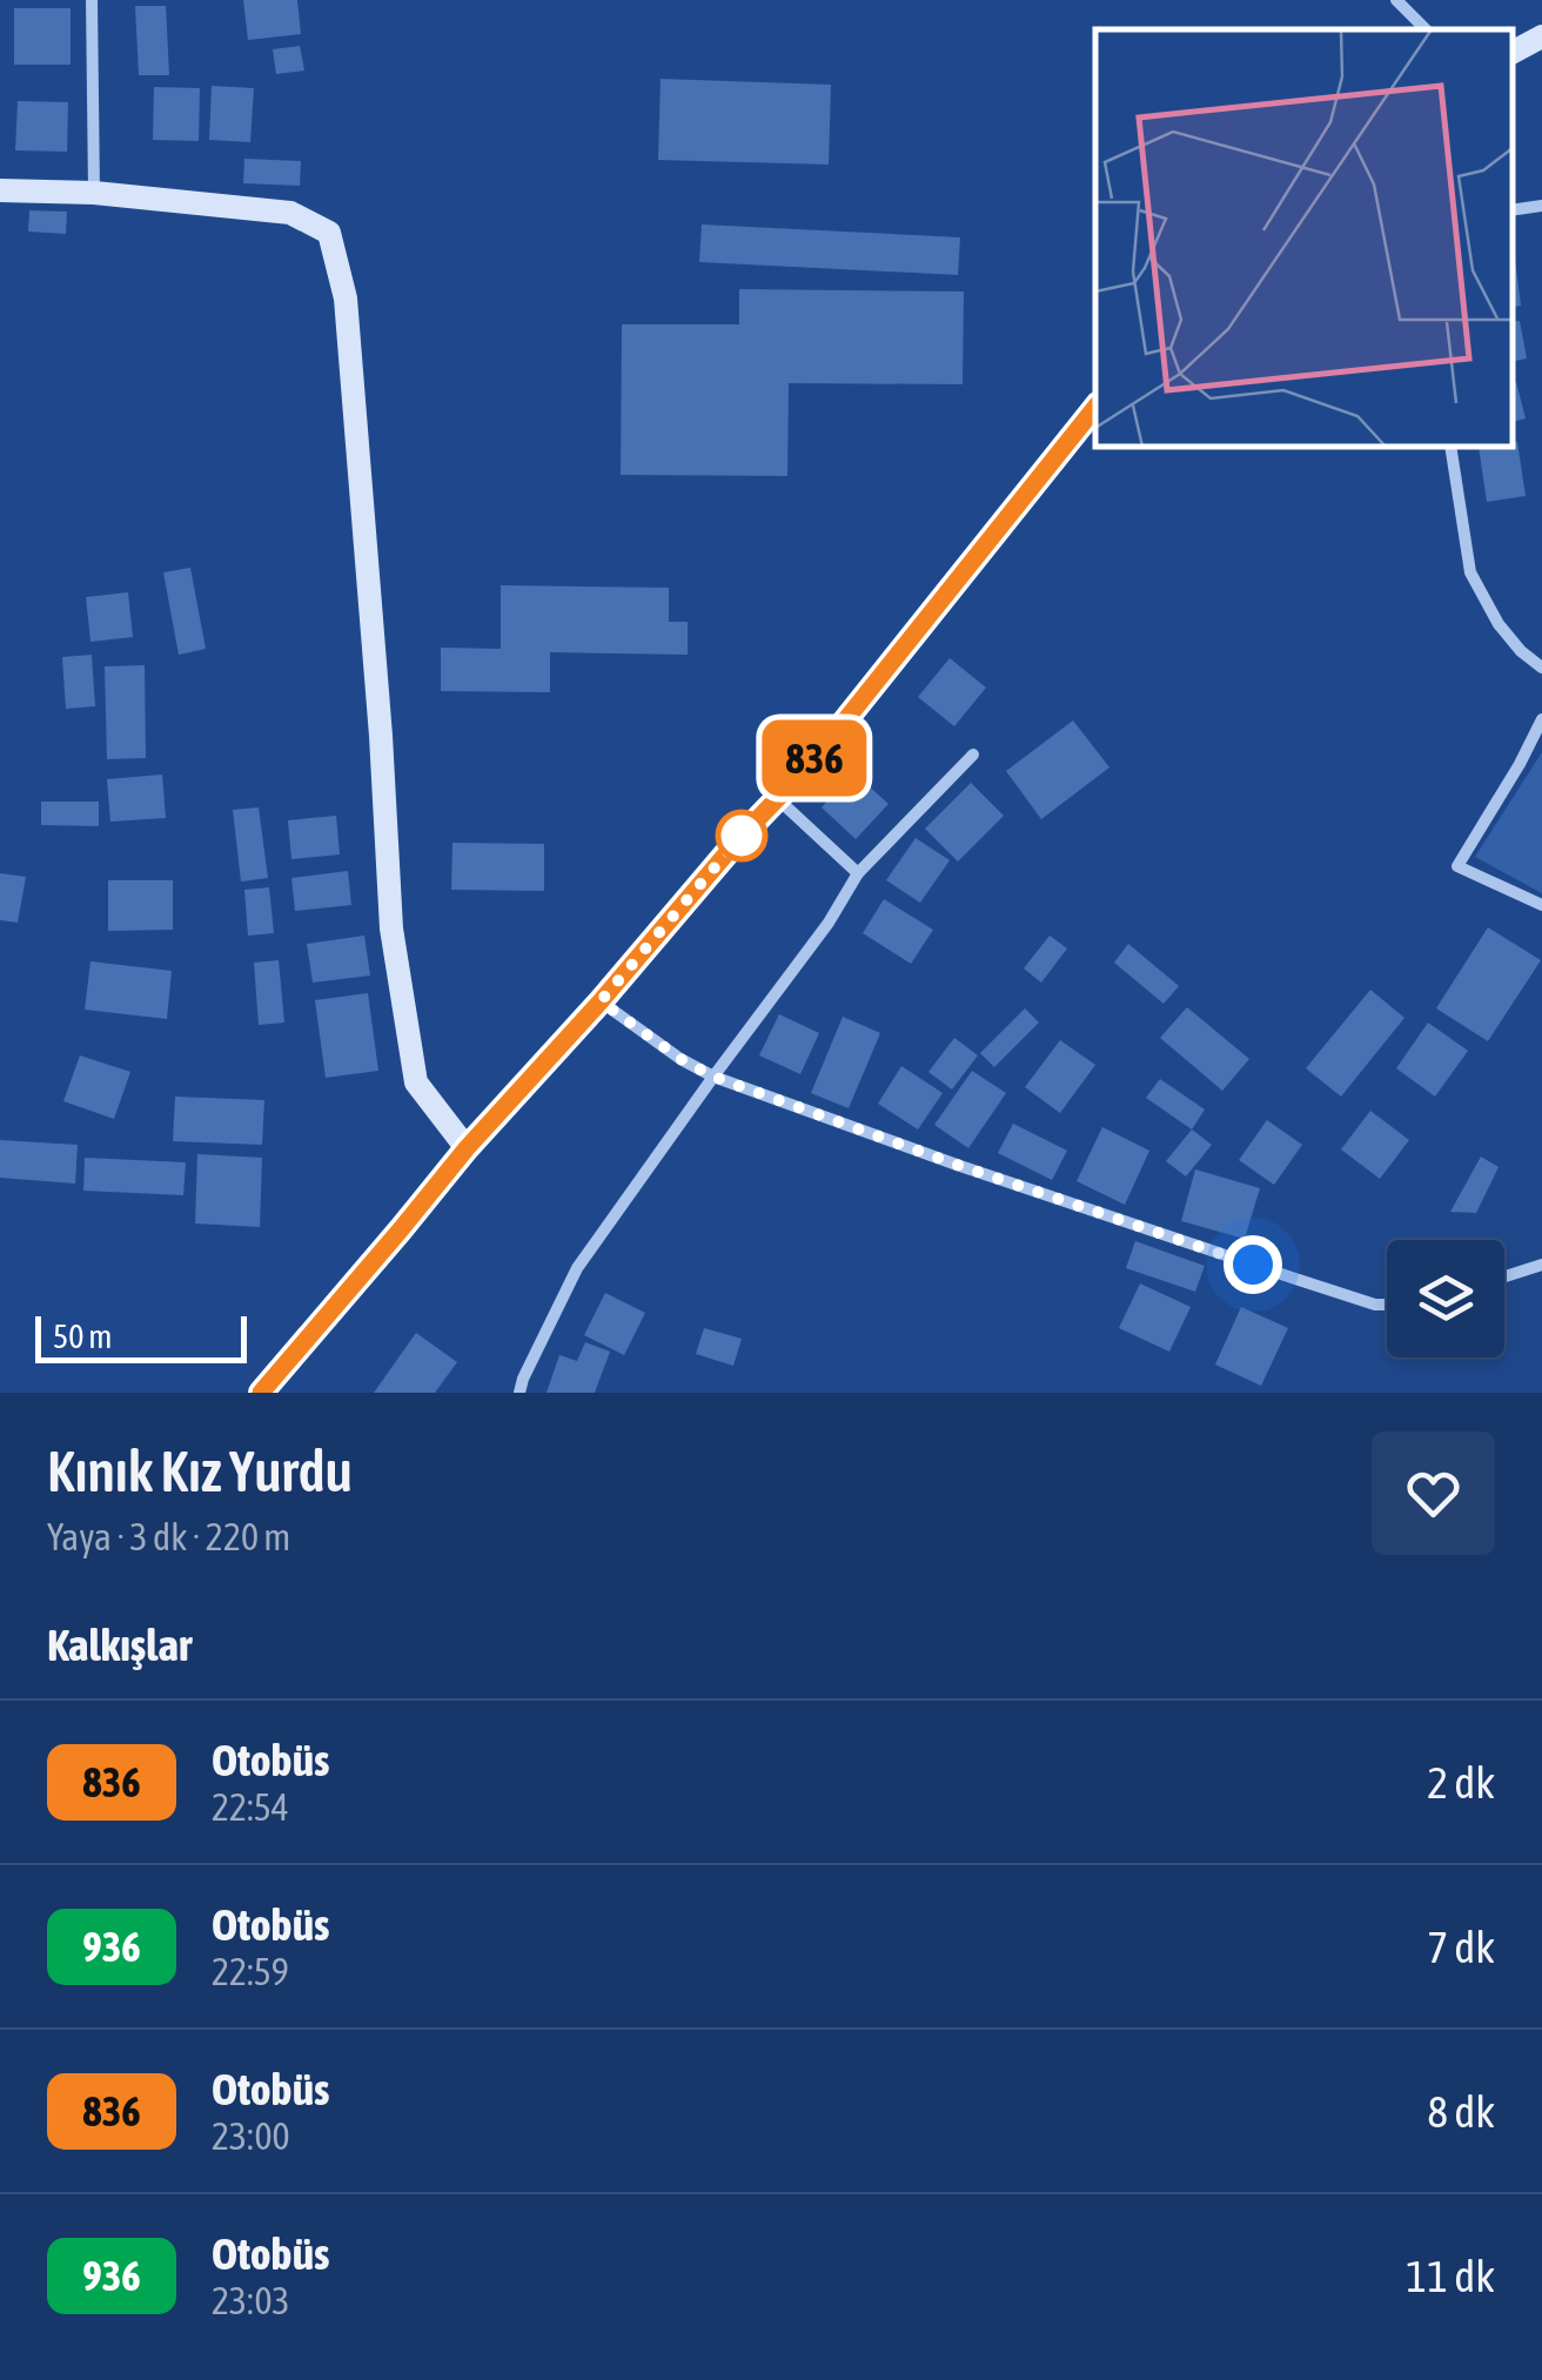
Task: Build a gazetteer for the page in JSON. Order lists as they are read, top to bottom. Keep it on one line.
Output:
{"lines":["bus line 836"],"scale_bar":"50 m","page":{"on_map":"836","scale":"50 m","heading":[["Kınık Kız Yurdu","Yaya · 3 dk · 220 m"],"Kalkışlar"],"list":[{"mark":"836","name":"Otobüs","note":"22:54","value":"2 dk"},{"mark":"936","name":"Otobüs","note":"22:59","value":"7 dk"},{"mark":"836","name":"Otobüs","note":"23:00","value":"8 dk"},{"mark":"936","name":"Otobüs","note":"23:03","value":"11 dk"}]}}
